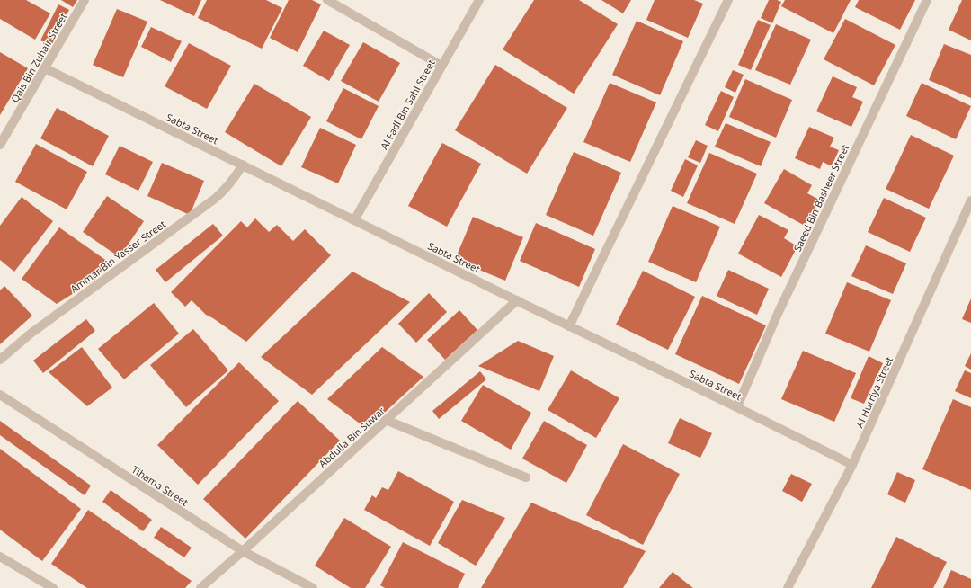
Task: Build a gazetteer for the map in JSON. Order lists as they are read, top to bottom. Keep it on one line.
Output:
{"streets":{"street":["Qais Bin Zuhair Street","Al Fadl Bin Sahl Street","Sabta Street","Saeed Bin Basheer Street","Ammar Bin Yasser Street","Al Hurriya Street","Abdulla Bin Suwar","Tihama Street"]},"crossings":[["Qais Bin Zuhair Street","Sabta Street"],["Al Fadl Bin Sahl Street","Sabta Street"],["Sabta Street","Saeed Bin Basheer Street"],["Sabta Street","Ammar Bin Yasser Street"],["Sabta Street","Al Hurriya Street"],["Sabta Street","Abdulla Bin Suwar"],["Abdulla Bin Suwar","Tihama Street"]]}
